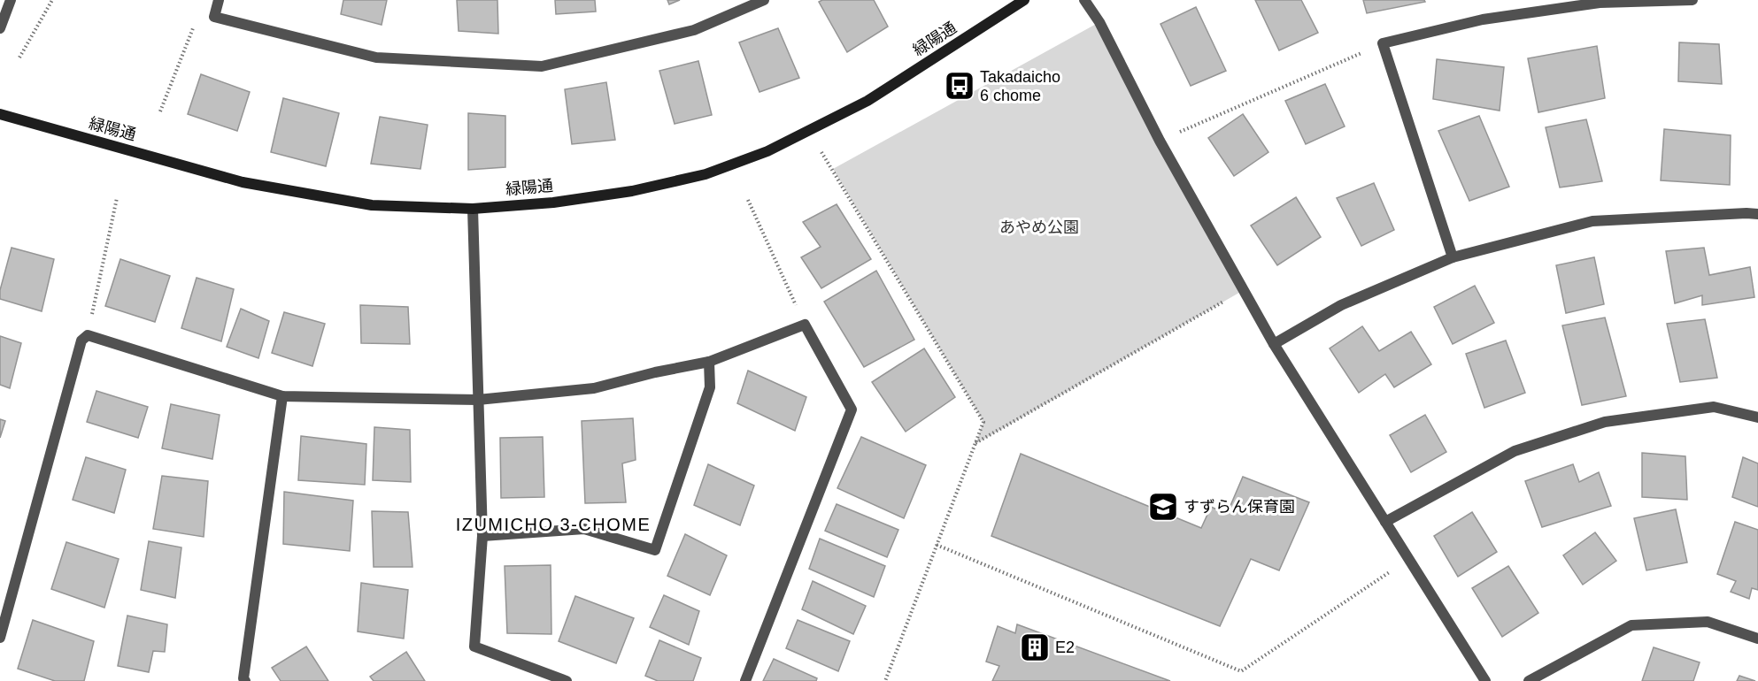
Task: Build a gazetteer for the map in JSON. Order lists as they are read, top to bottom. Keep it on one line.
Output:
{"streets":{"street":["緑陽通"]},"districts":["IZUMICHO 3-CHOME"],"parks":["あやめ公園"],"places":{"bus stop":["Takadaicho 6 chome"],"school or university":["すずらん保育園"],"building":["E2"]}}
